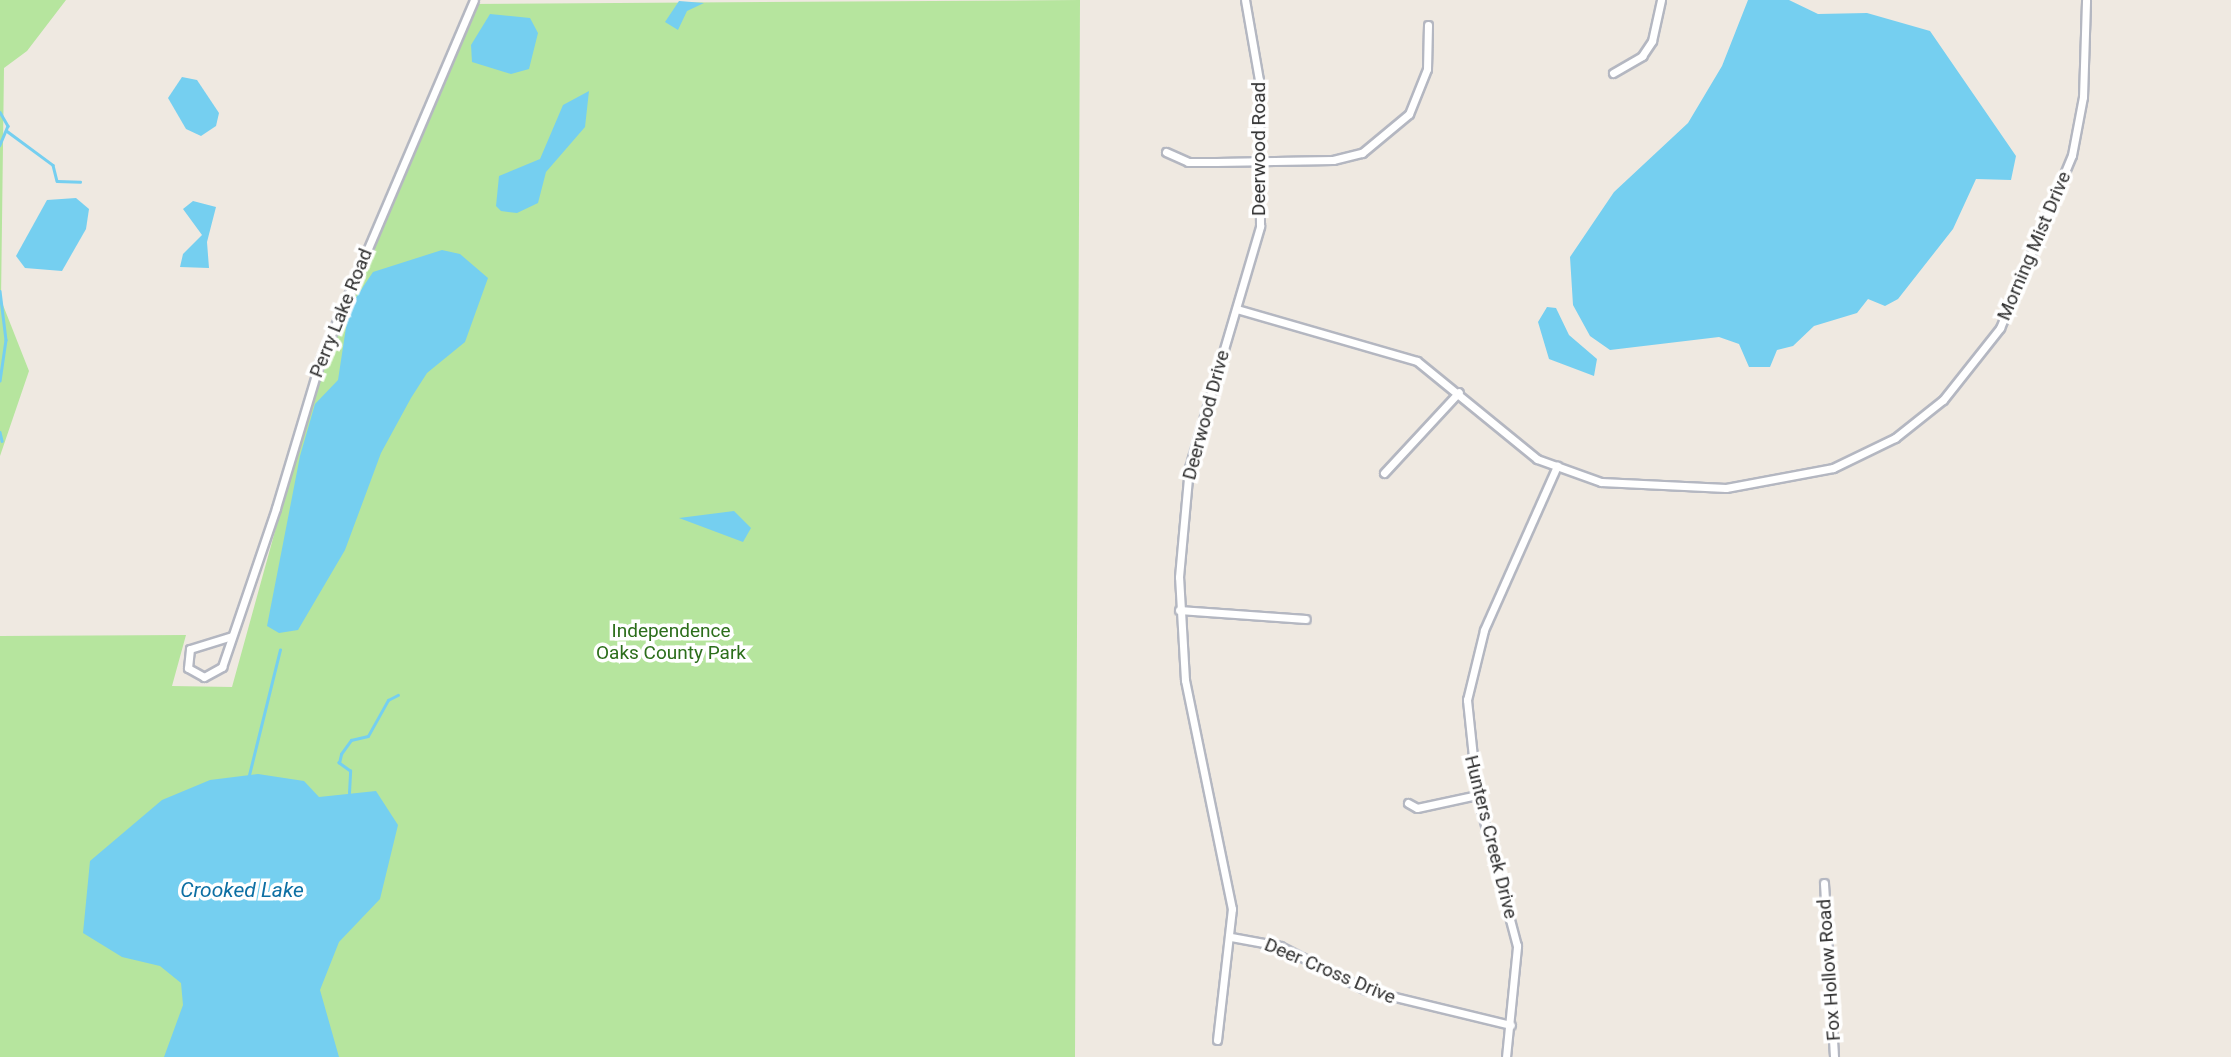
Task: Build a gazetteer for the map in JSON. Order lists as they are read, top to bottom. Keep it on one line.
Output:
{"streets":{"street":["Deerwood Road","Morning Mist Drive","Perry Lake Road","Deerwood Drive","Hunters Creek Drive","Fox Hollow Road","Deer Cross Drive"]},"crossings":[["Deerwood Road","Deerwood Drive"],["Morning Mist Drive","Hunters Creek Drive"],["Deerwood Drive","Deer Cross Drive"],["Hunters Creek Drive","Deer Cross Drive"]],"water":["Crooked Lake"],"parks":["Independence Oaks County Park"]}
